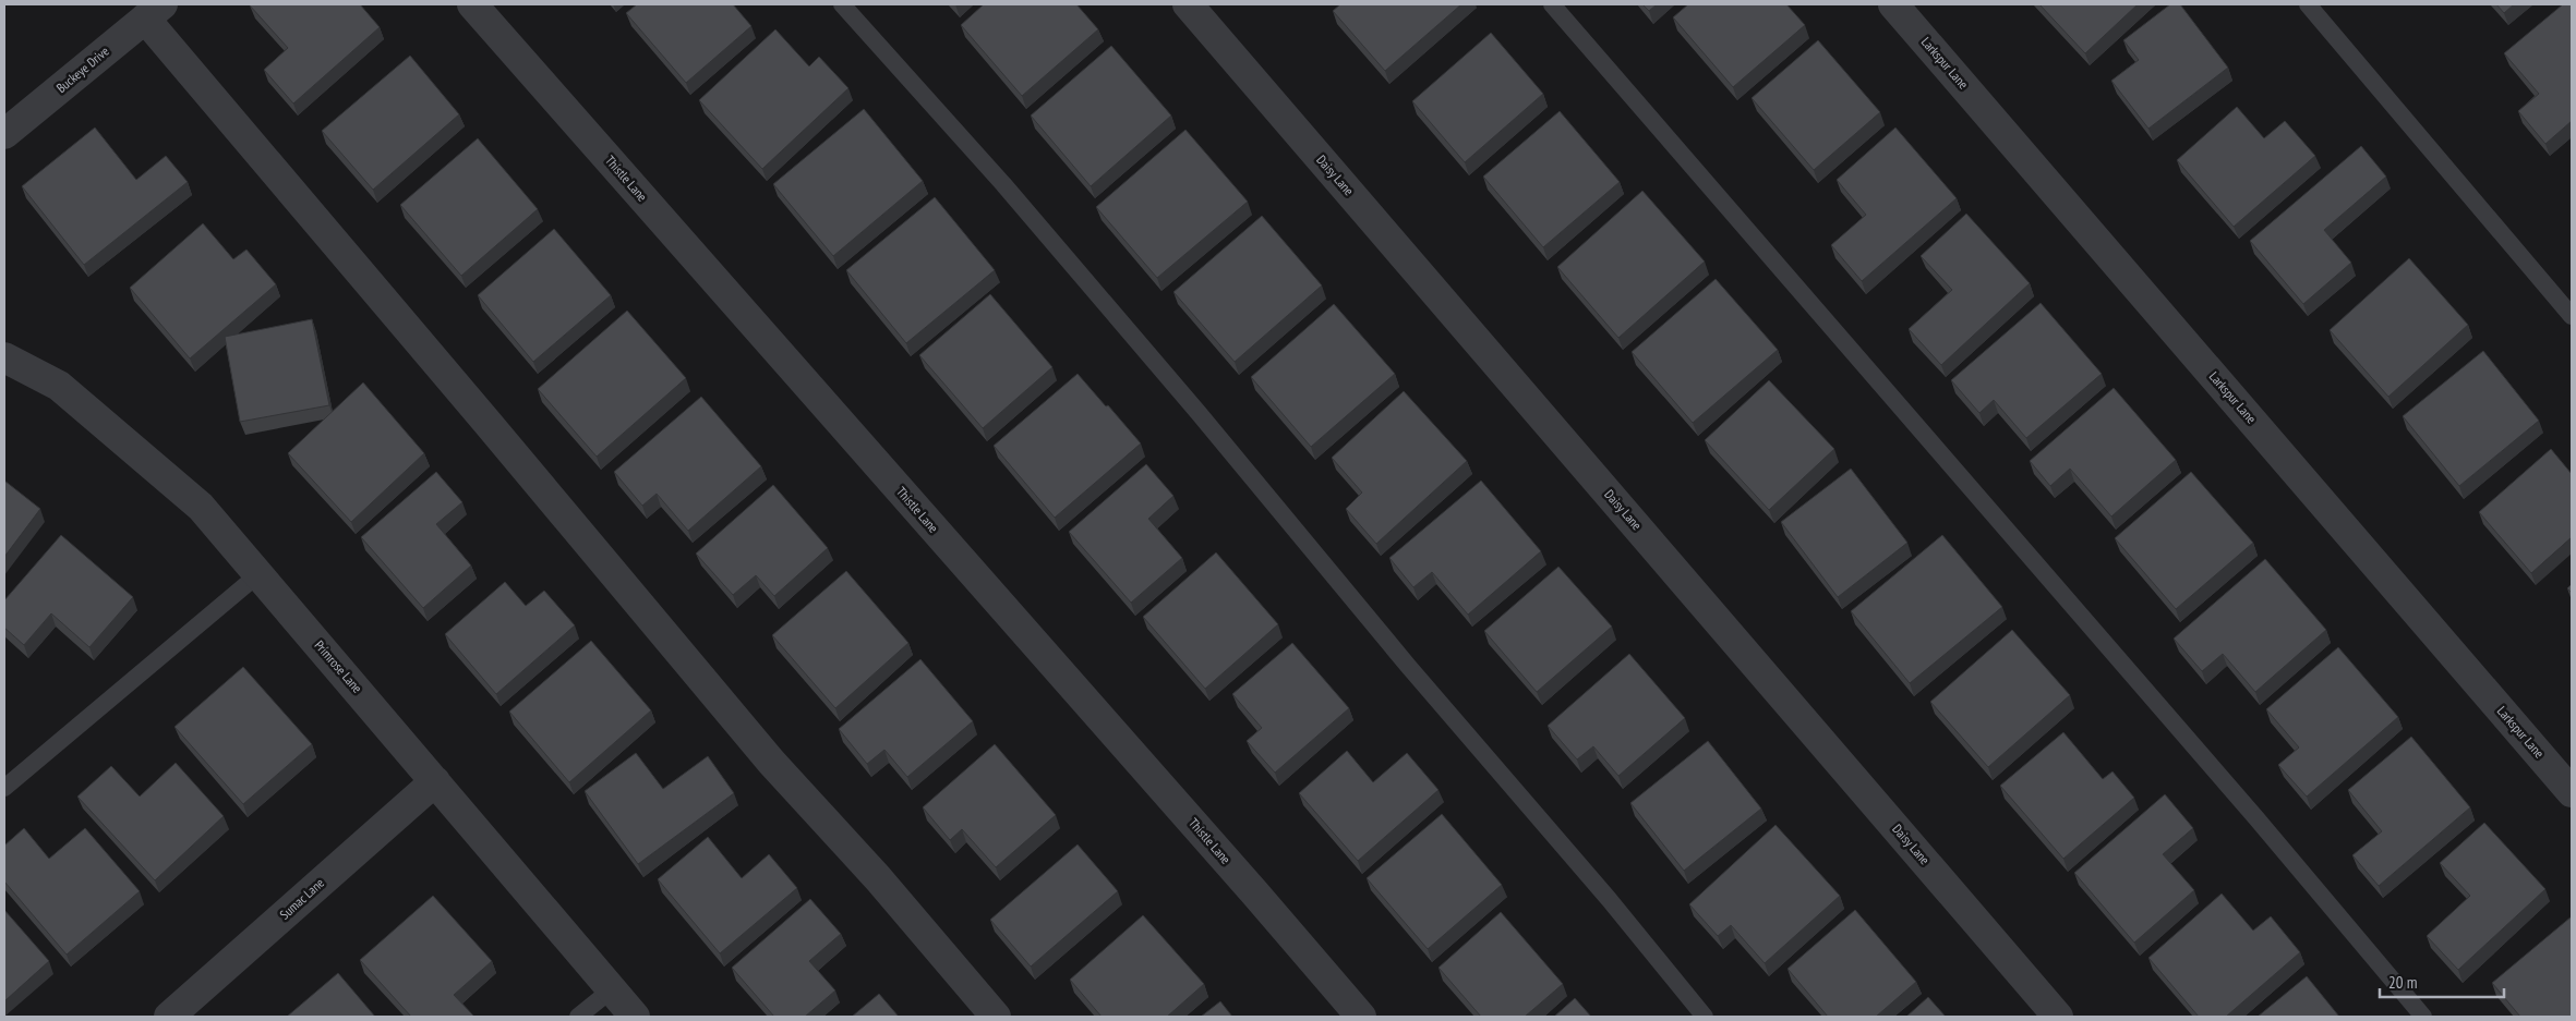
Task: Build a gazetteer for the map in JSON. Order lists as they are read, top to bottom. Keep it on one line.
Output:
{"streets":{"street":["Larkspur Lane","Buckeye Drive","Daisy Lane","Thistle Lane","Primrose Lane","Sumac Lane"]},"crossings":[["Primrose Lane","Sumac Lane"]],"scale_bar":"20 m"}
